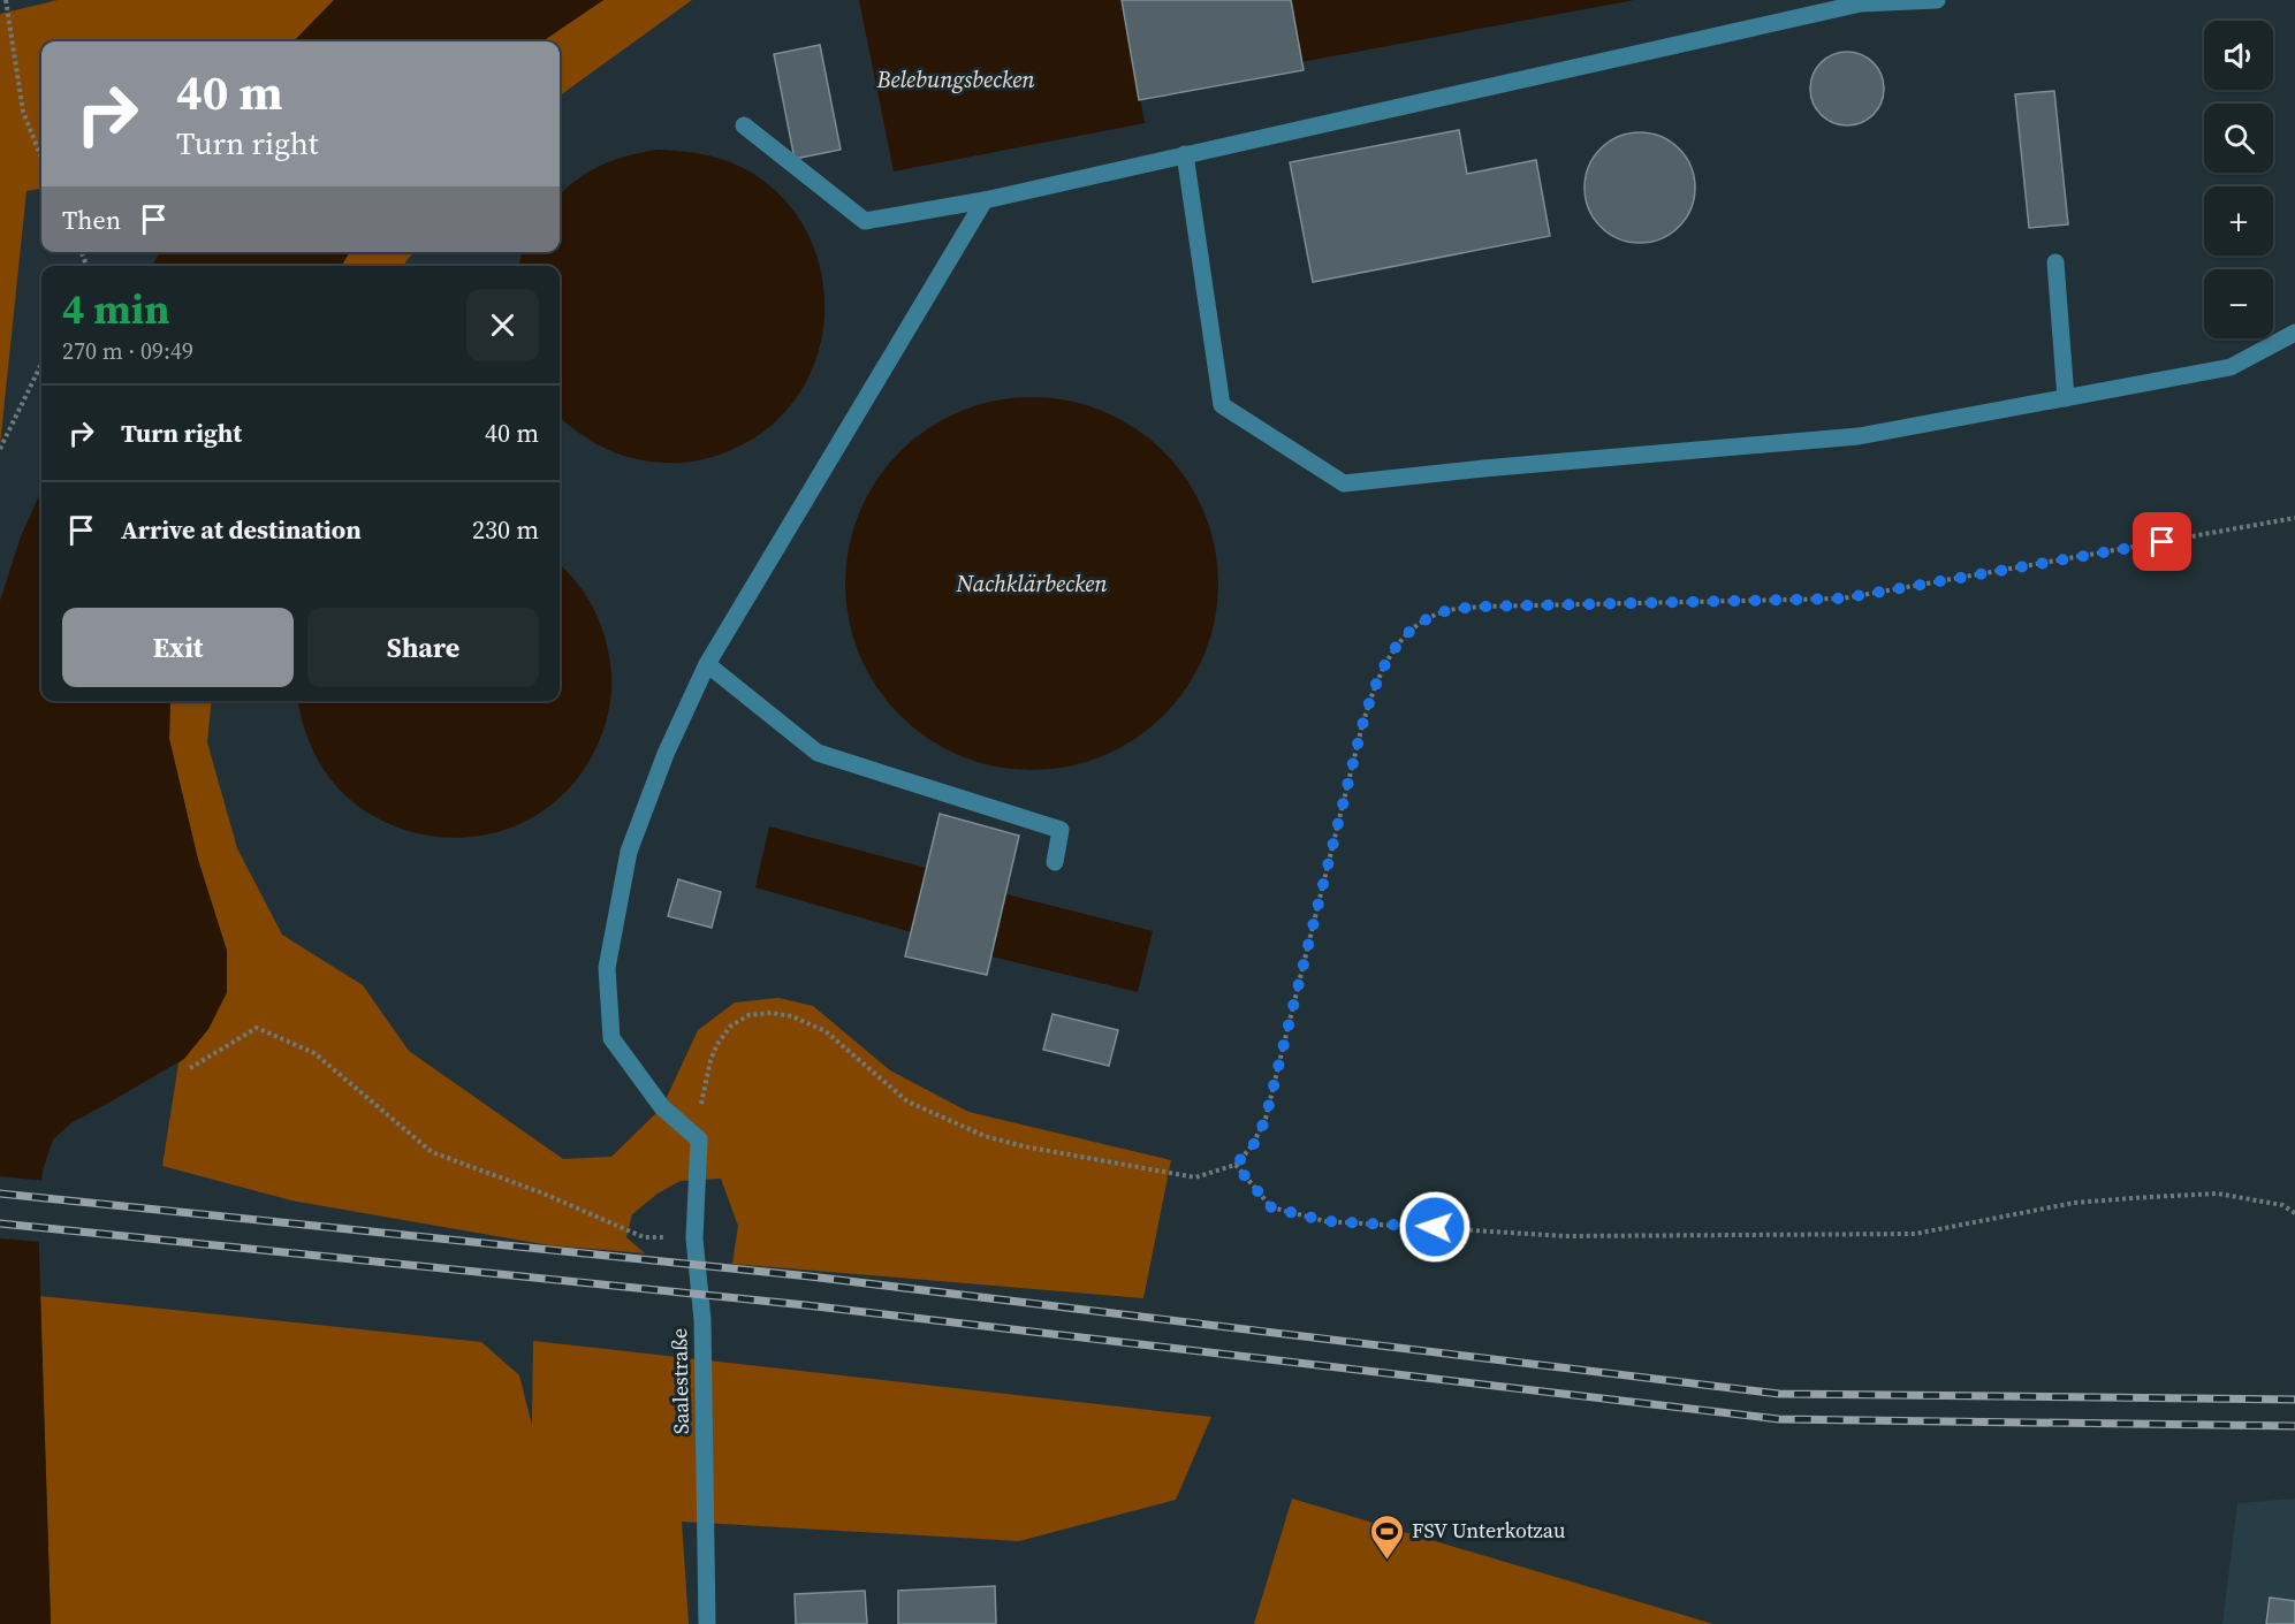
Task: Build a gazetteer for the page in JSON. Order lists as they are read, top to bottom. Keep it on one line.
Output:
{"streets":{"street":["Saalestraße"]},"water":["Belebungsbecken","Nachklärbecken"],"places":{"sports":["FSV Unterkotzau"]},"page":{"map_buttons":["+","−"],"turn":["40 m","Turn right"],"then":"Then","heading":["4 min","270 m · 09:49"],"list":[{"name":"Turn right","value":"40 m"},{"name":"Arrive at destination","value":"230 m"}],"buttons":["Exit","Share"]}}
